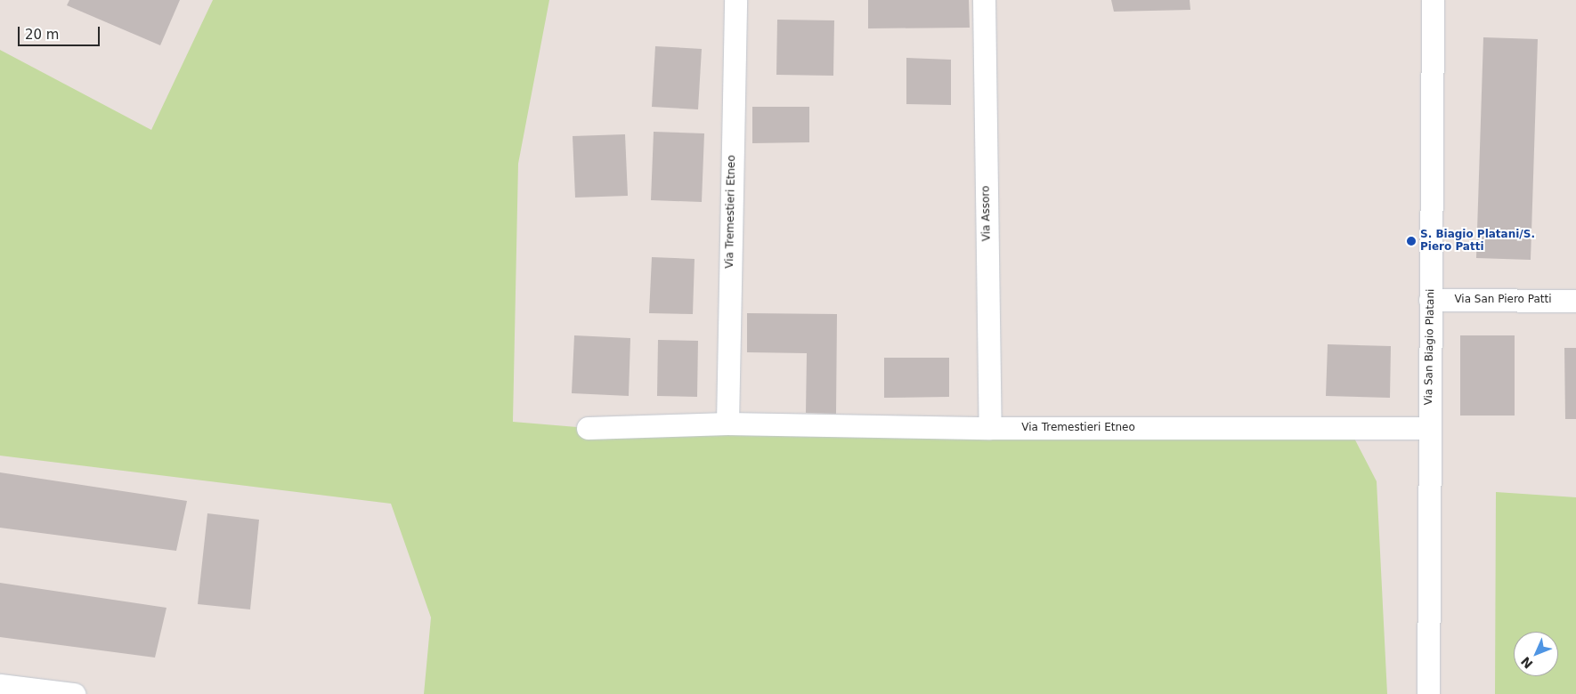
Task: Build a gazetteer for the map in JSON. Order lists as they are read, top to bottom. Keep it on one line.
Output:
{"streets":{"street":["Via Tremestieri Etneo","Via Assoro","Via San Piero Patti","Via San Biagio Platani"]},"crossings":[["Via Tremestieri Etneo","Via Assoro"],["Via Tremestieri Etneo","Via San Biagio Platani"],["Via San Piero Patti","Via San Biagio Platani"]],"places":["S. Biagio Platani/S. Piero Patti"],"scale_bar":"20 m","north":"bottom left"}
